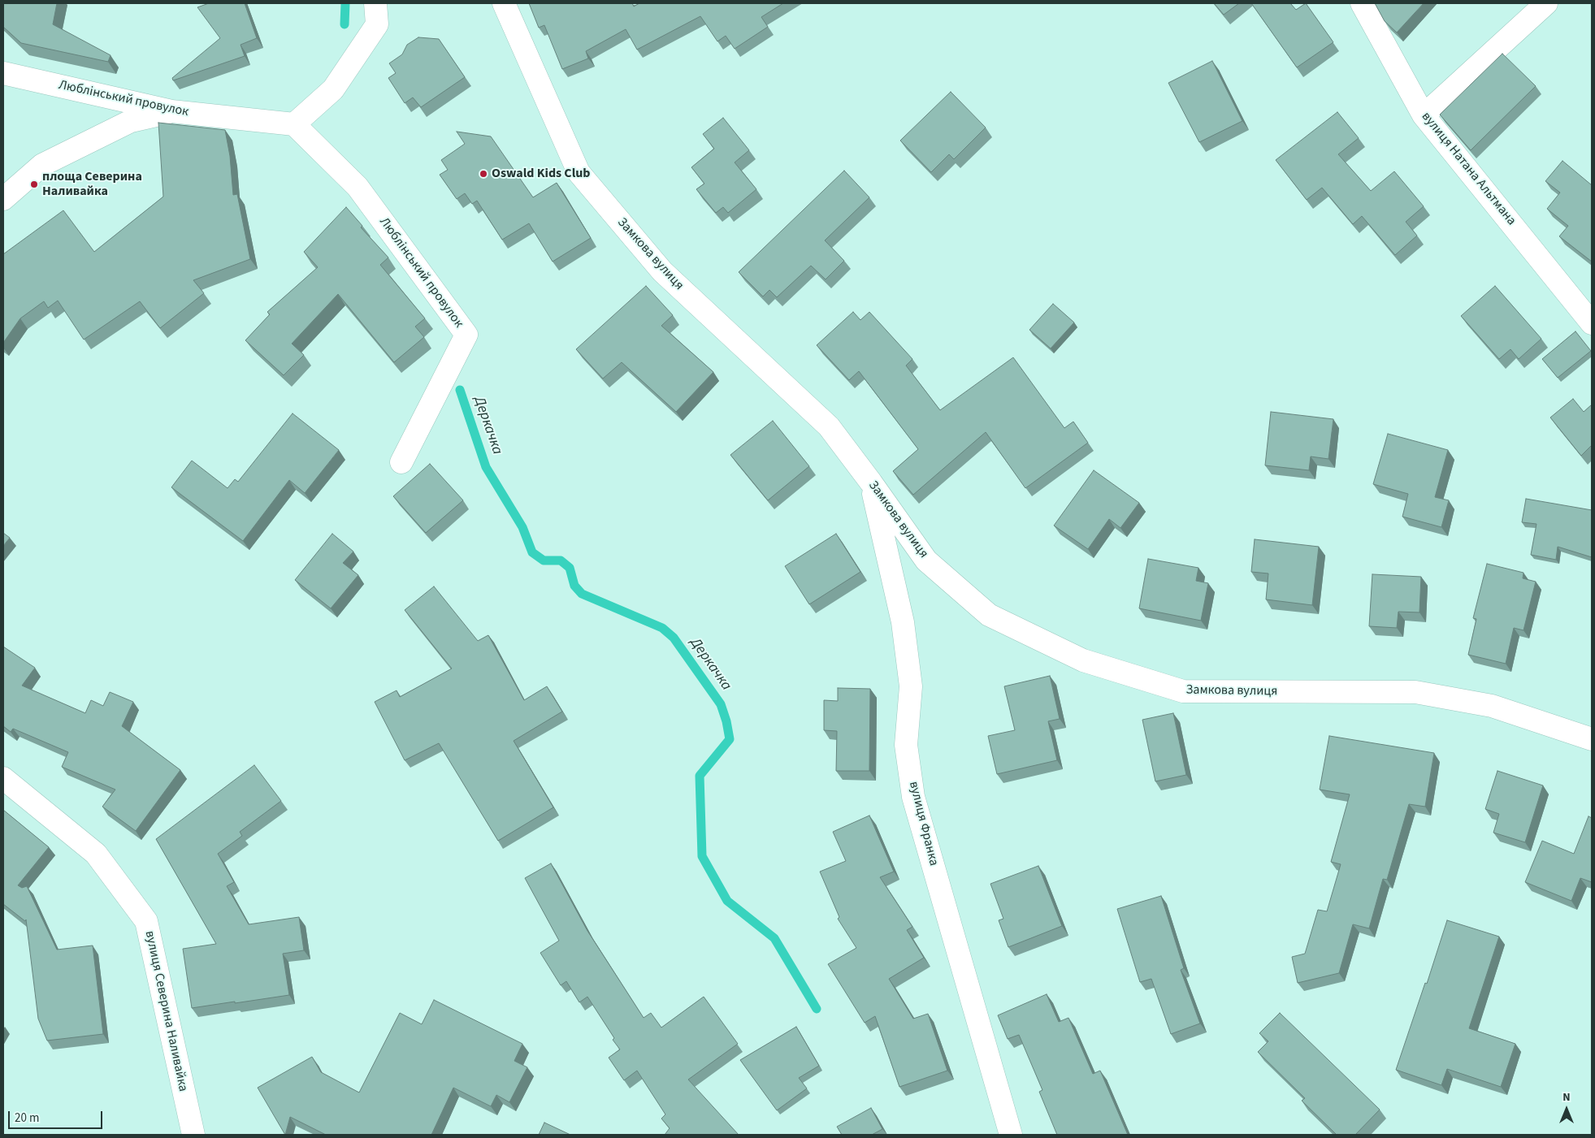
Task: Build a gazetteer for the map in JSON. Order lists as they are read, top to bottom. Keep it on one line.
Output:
{"streets":{"street":["Люблінський провулок","вулиця Натана Альтмана","Замкова вулиця","вулиця Франка","вулиця Северина Наливайка"]},"crossings":[["Замкова вулиця","вулиця Франка"]],"water":["Деркачка"],"places":["Oswald Kids Club","площа Северина Наливайка"],"scale_bar":"20 m","north":"top"}
